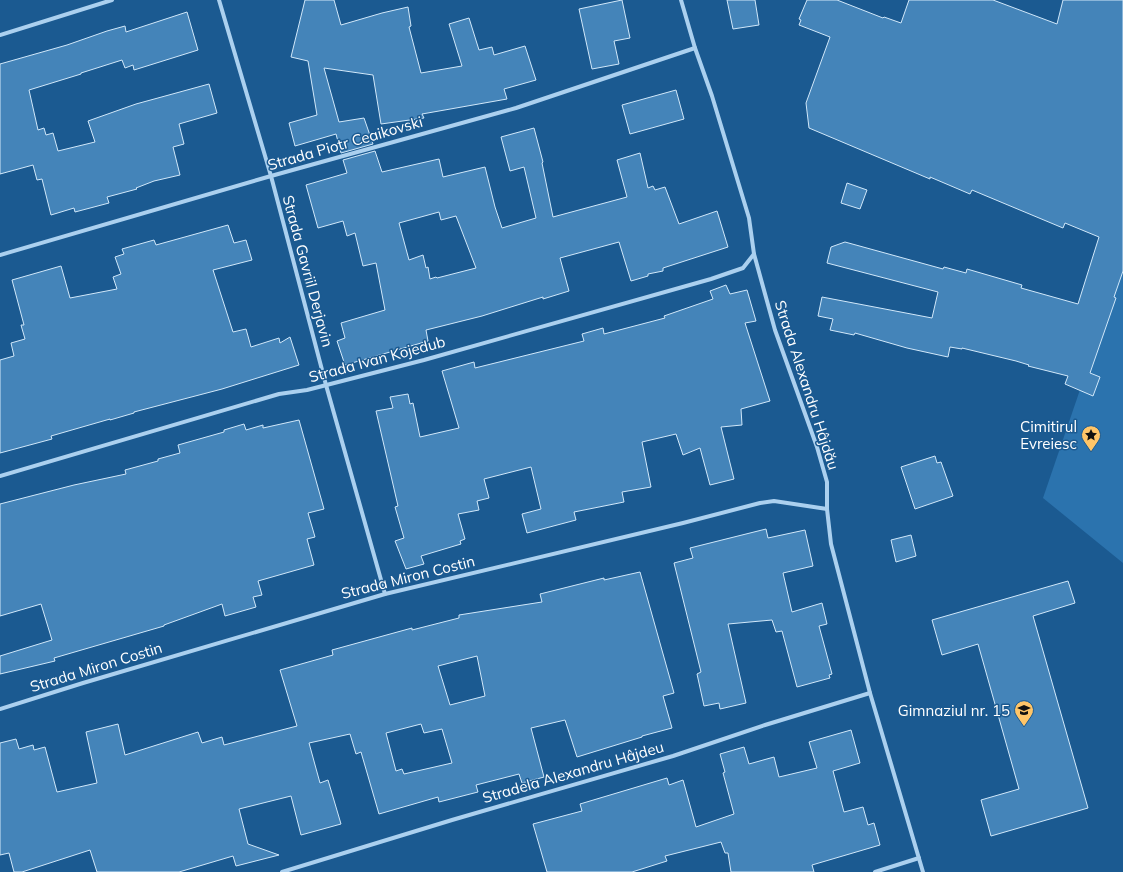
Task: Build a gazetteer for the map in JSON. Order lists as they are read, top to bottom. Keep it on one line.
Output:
{"streets":{"street":["Strada Piotr Ceaikovski","Strada Gavriil Derjavin","Strada Ivan Kojedub","Strada Alexandru Hâjdău","Strada Miron Costin","Stradela Alexandru Hâjdeu"]},"crossings":[["Strada Piotr Ceaikovski","Strada Gavriil Derjavin"],["Strada Piotr Ceaikovski","Strada Alexandru Hâjdău"],["Strada Gavriil Derjavin","Strada Ivan Kojedub"],["Strada Gavriil Derjavin","Strada Miron Costin"],["Strada Ivan Kojedub","Strada Alexandru Hâjdău"],["Strada Alexandru Hâjdău","Strada Miron Costin"],["Strada Alexandru Hâjdău","Stradela Alexandru Hâjdeu"]],"places":{"place":["Cimitirul Evreiesc"],"school or university":["Gimnaziul nr. 15"]}}
